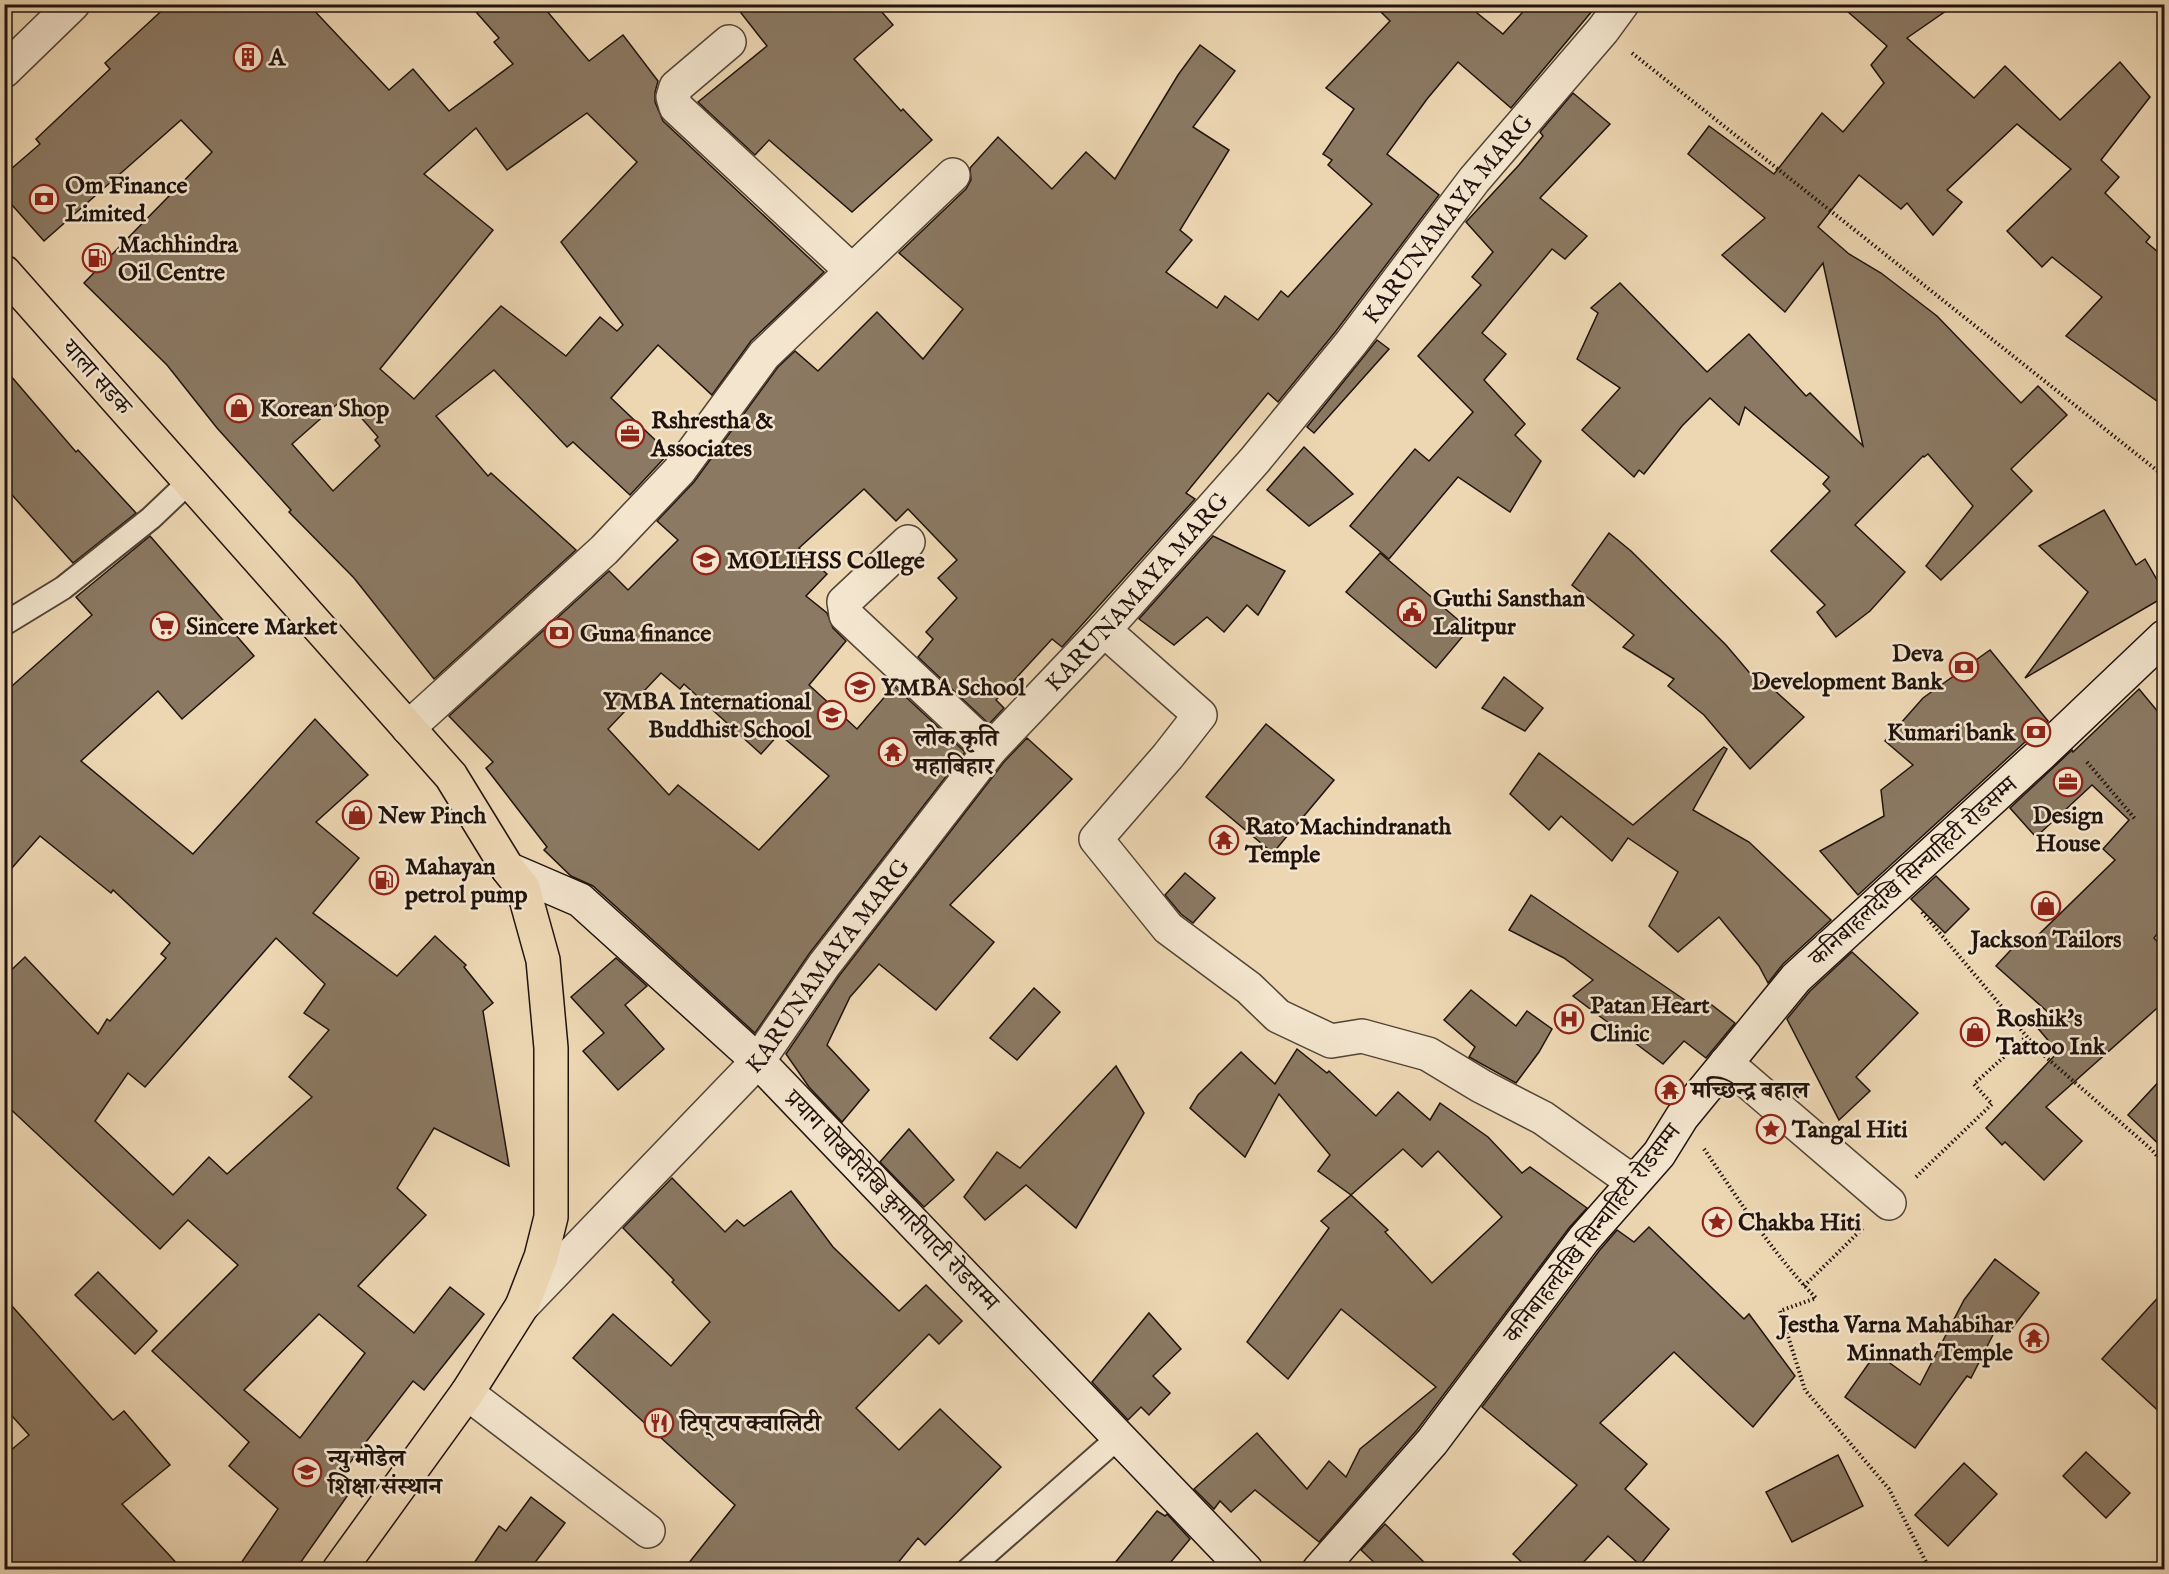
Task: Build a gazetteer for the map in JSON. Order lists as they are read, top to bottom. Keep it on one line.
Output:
{"streets":{"main road":["याला सडक"],"street":["KARUNAMAYA MARG","कनिबाहलदेखि सिन्चाहिटी रोडसम्म","प्रयाग पोखरीदेखि कुमारीपाटी रोडसम्म"]},"crossings":[["KARUNAMAYA MARG","याला सडक"],["KARUNAMAYA MARG","प्रयाग पोखरीदेखि कुमारीपाटी रोडसम्म"],["याला सडक","प्रयाग पोखरीदेखि कुमारीपाटी रोडसम्म"]],"places":{"building":["A"],"bank":["Om Finance Limited","Guna finance","Deva Development Bank","Kumari bank"],"fuel station":["Machhindra Oil Centre","Mahayan petrol pump"],"shop":["Korean Shop","New Pinch","Jackson Tailors","Roshik's Tattoo Ink"],"office":["Rshrestha & Associates","Design House"],"school or university":["MOLIHSS College","YMBA School","YMBA International Buddhist School","न्यु मोडेल शिक्षा संस्थान"],"public building":["Guthi Sansthan Lalitpur"],"supermarket":["Sincere Market"],"temple":["लोक कृति महाबिहार","Rato Machindranath Temple","मच्छिन्द्र बहाल","Jestha Varna Mahabihar Minnath Temple"],"hospital":["Patan Heart Clinic"],"place":["Tangal Hiti","Chakba Hiti"],"restaurant":["टिप् टप क्वालिटी"]}}
